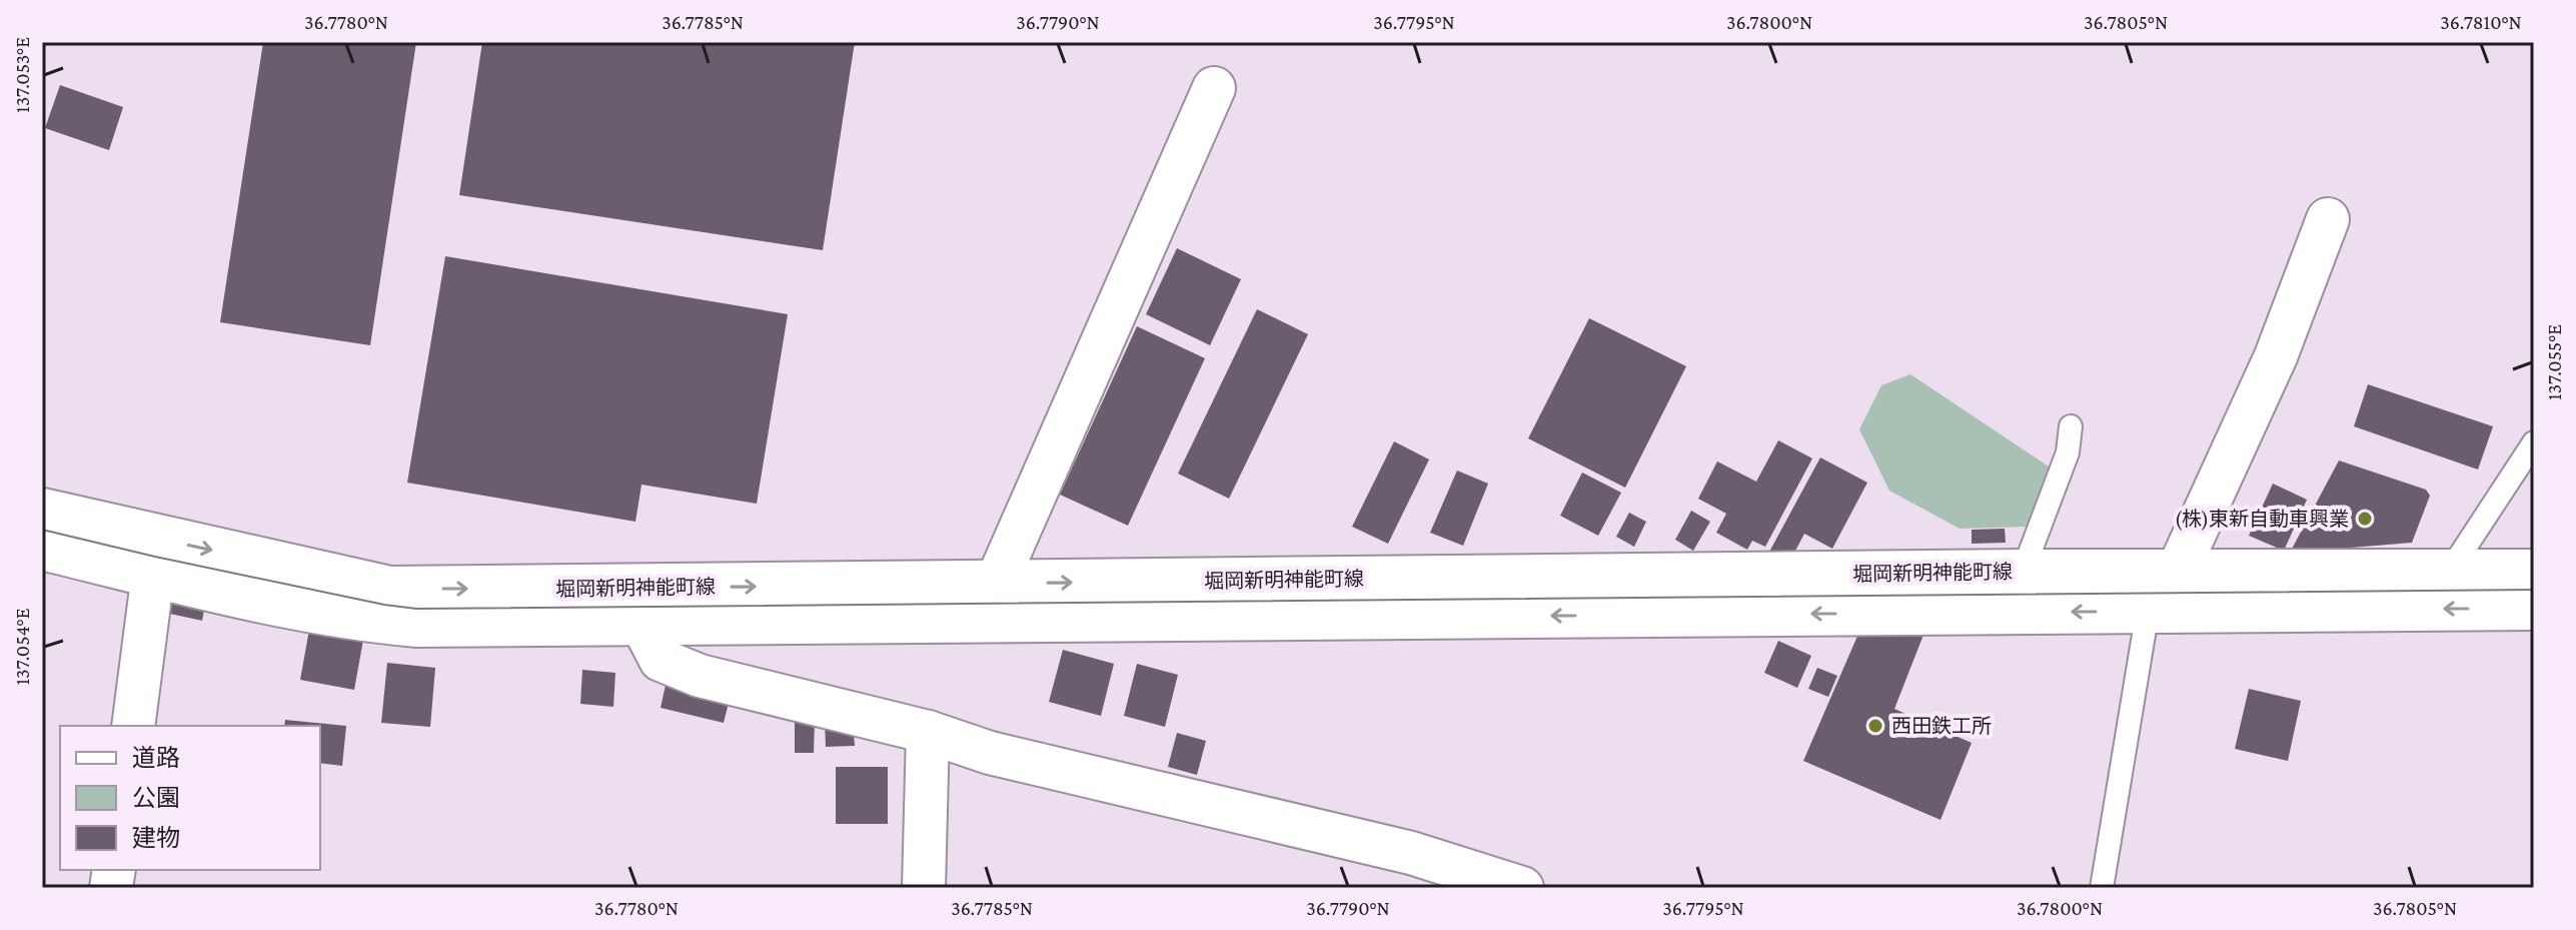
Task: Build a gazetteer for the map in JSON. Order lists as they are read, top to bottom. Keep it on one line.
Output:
{"streets":{"main road":["堀岡新明神能町線"]},"places":["(株)東新自動車興業","西田鉄工所"],"legend":["道路","公園","建物"],"coordinates":["36.7780°N","36.7785°N","36.7790°N","36.7795°N","36.7800°N","36.7805°N","36.7810°N","137.053°E","137.055°E","137.054°E"]}
